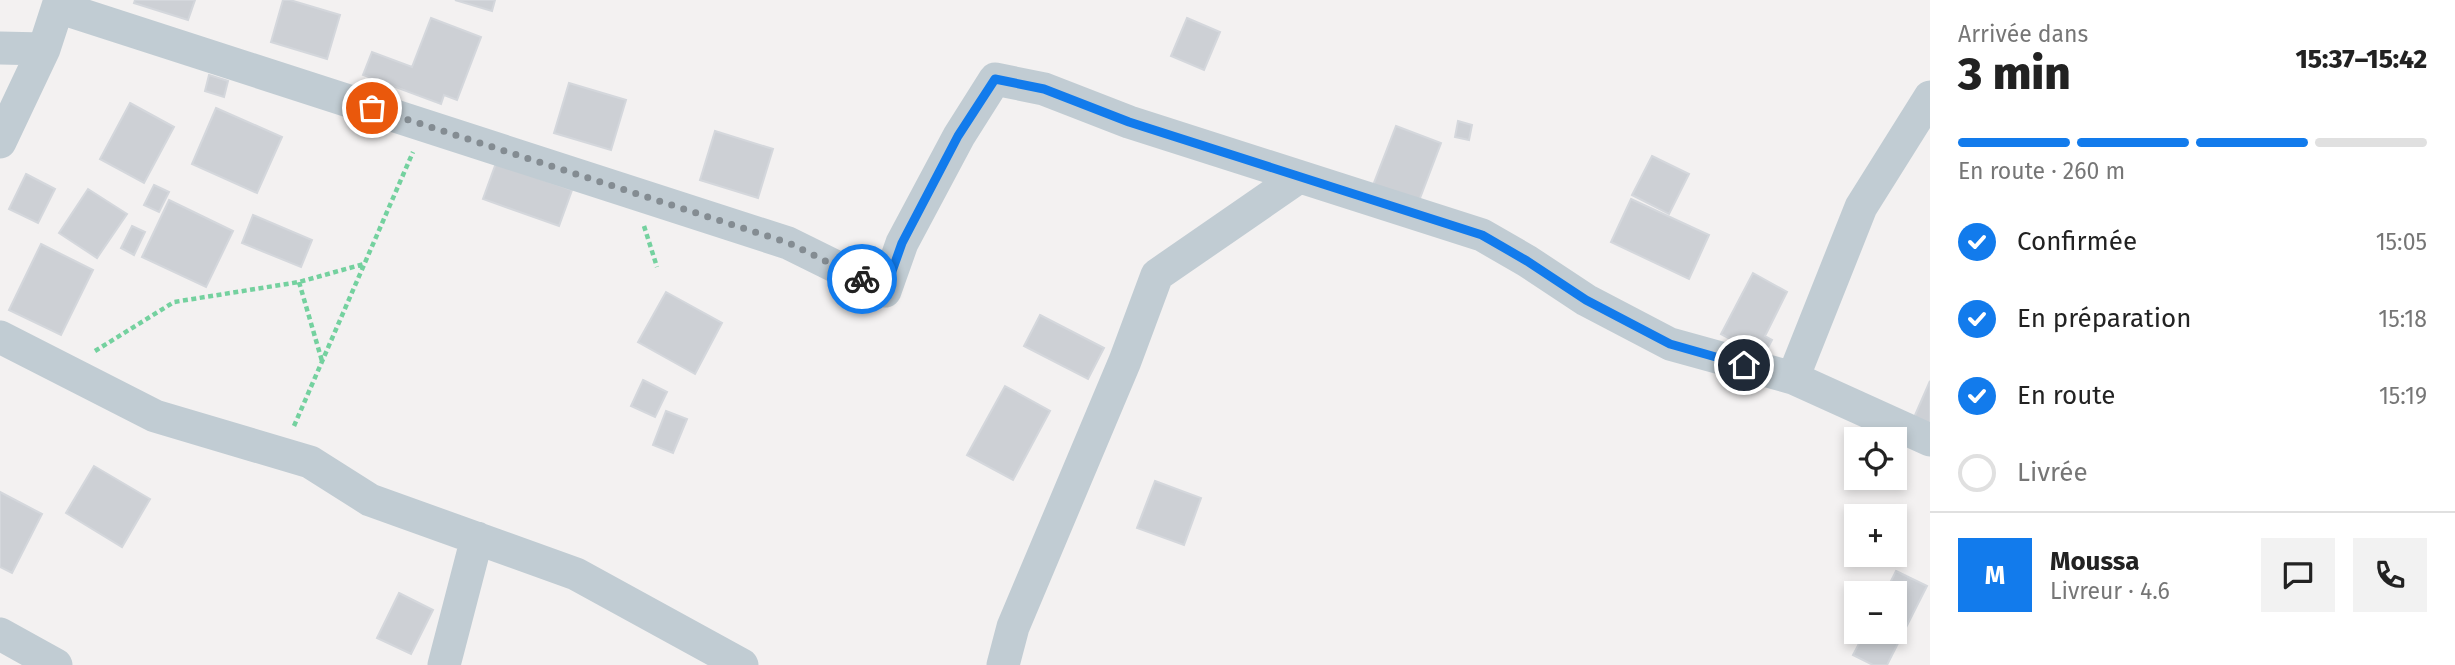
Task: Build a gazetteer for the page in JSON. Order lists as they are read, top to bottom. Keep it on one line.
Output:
{"page":{"heading":["3 min","Arrivée dans","15:37–15:42"],"panel":["Moussa","Livreur · 4.6"],"bar":"En route · 260 m","list":[["Confirmée","15:05"],["En préparation","15:18"],["En route","15:19"],"Livrée"],"map_buttons":["+","−"],"round":"M"}}
